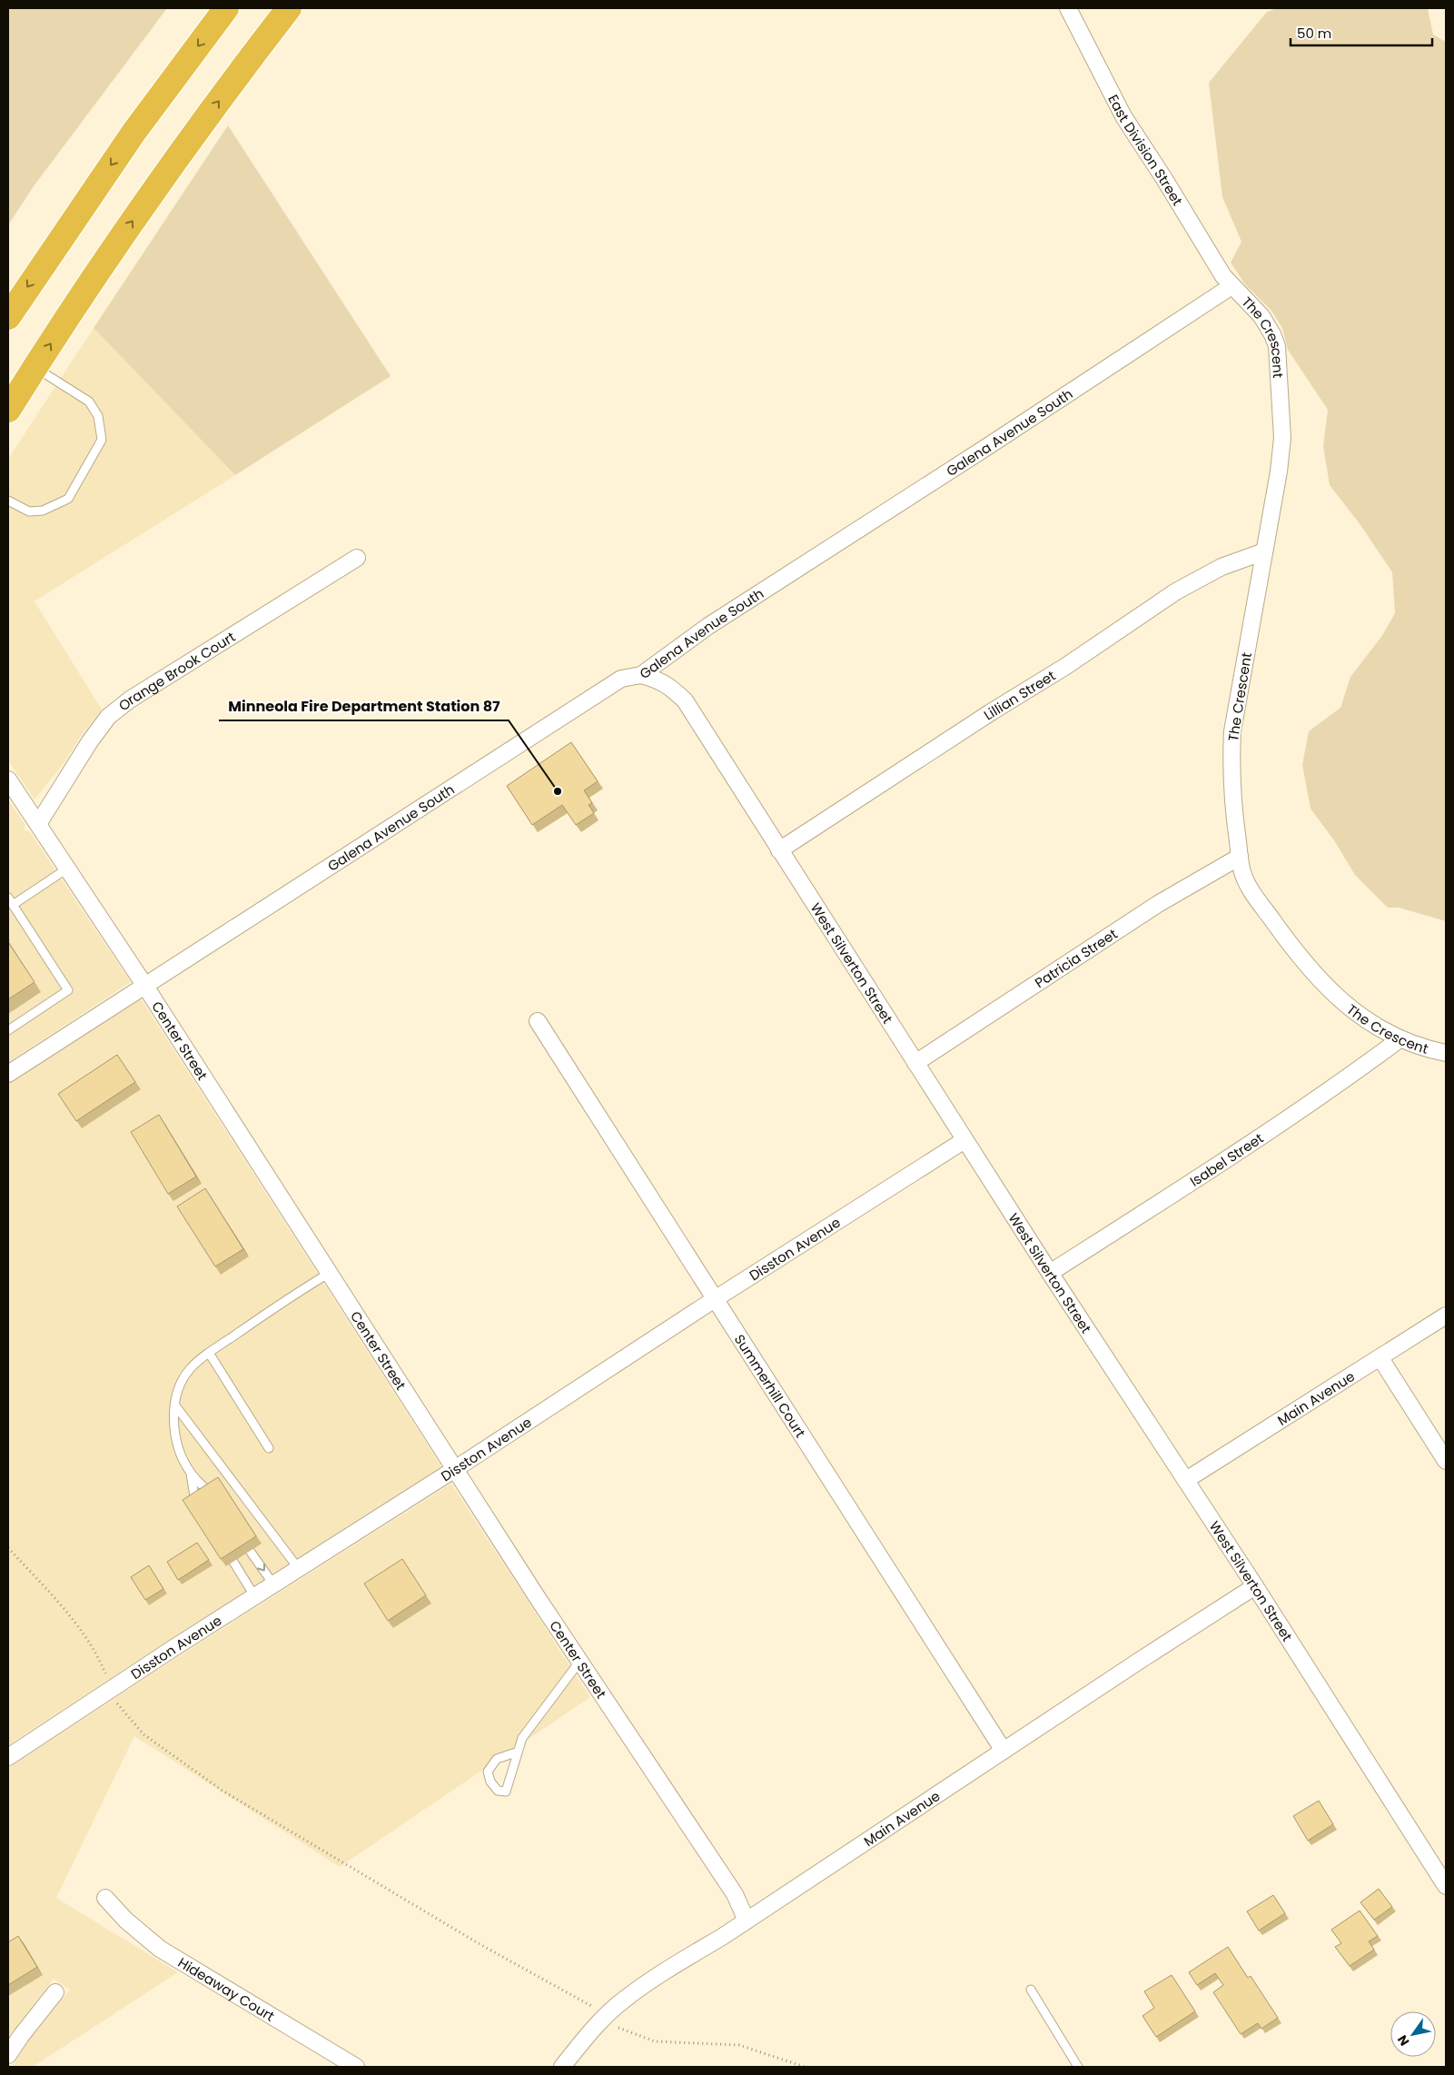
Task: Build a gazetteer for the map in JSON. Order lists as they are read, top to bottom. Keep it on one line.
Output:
{"streets":{"street":["East Division Street","The Crescent","Galena Avenue South","Orange Brook Court","Lillian Street","Patricia Street","West Silverton Street","Center Street","Isabel Street","Disston Avenue","Summerhill Court","Main Avenue","Hideaway Court"]},"crossings":[["East Division Street","The Crescent"],["East Division Street","Galena Avenue South"],["The Crescent","Galena Avenue South"],["The Crescent","Lillian Street"],["The Crescent","Patricia Street"],["The Crescent","Isabel Street"],["Galena Avenue South","West Silverton Street"],["Galena Avenue South","Center Street"],["Orange Brook Court","Center Street"],["Lillian Street","West Silverton Street"],["Patricia Street","West Silverton Street"],["West Silverton Street","Isabel Street"],["West Silverton Street","Disston Avenue"],["West Silverton Street","Main Avenue"],["Center Street","Disston Avenue"],["Center Street","Main Avenue"],["Disston Avenue","Summerhill Court"],["Summerhill Court","Main Avenue"]],"places":["Minneola Fire Department Station 87"],"scale_bar":"50 m","north":"bottom left"}
